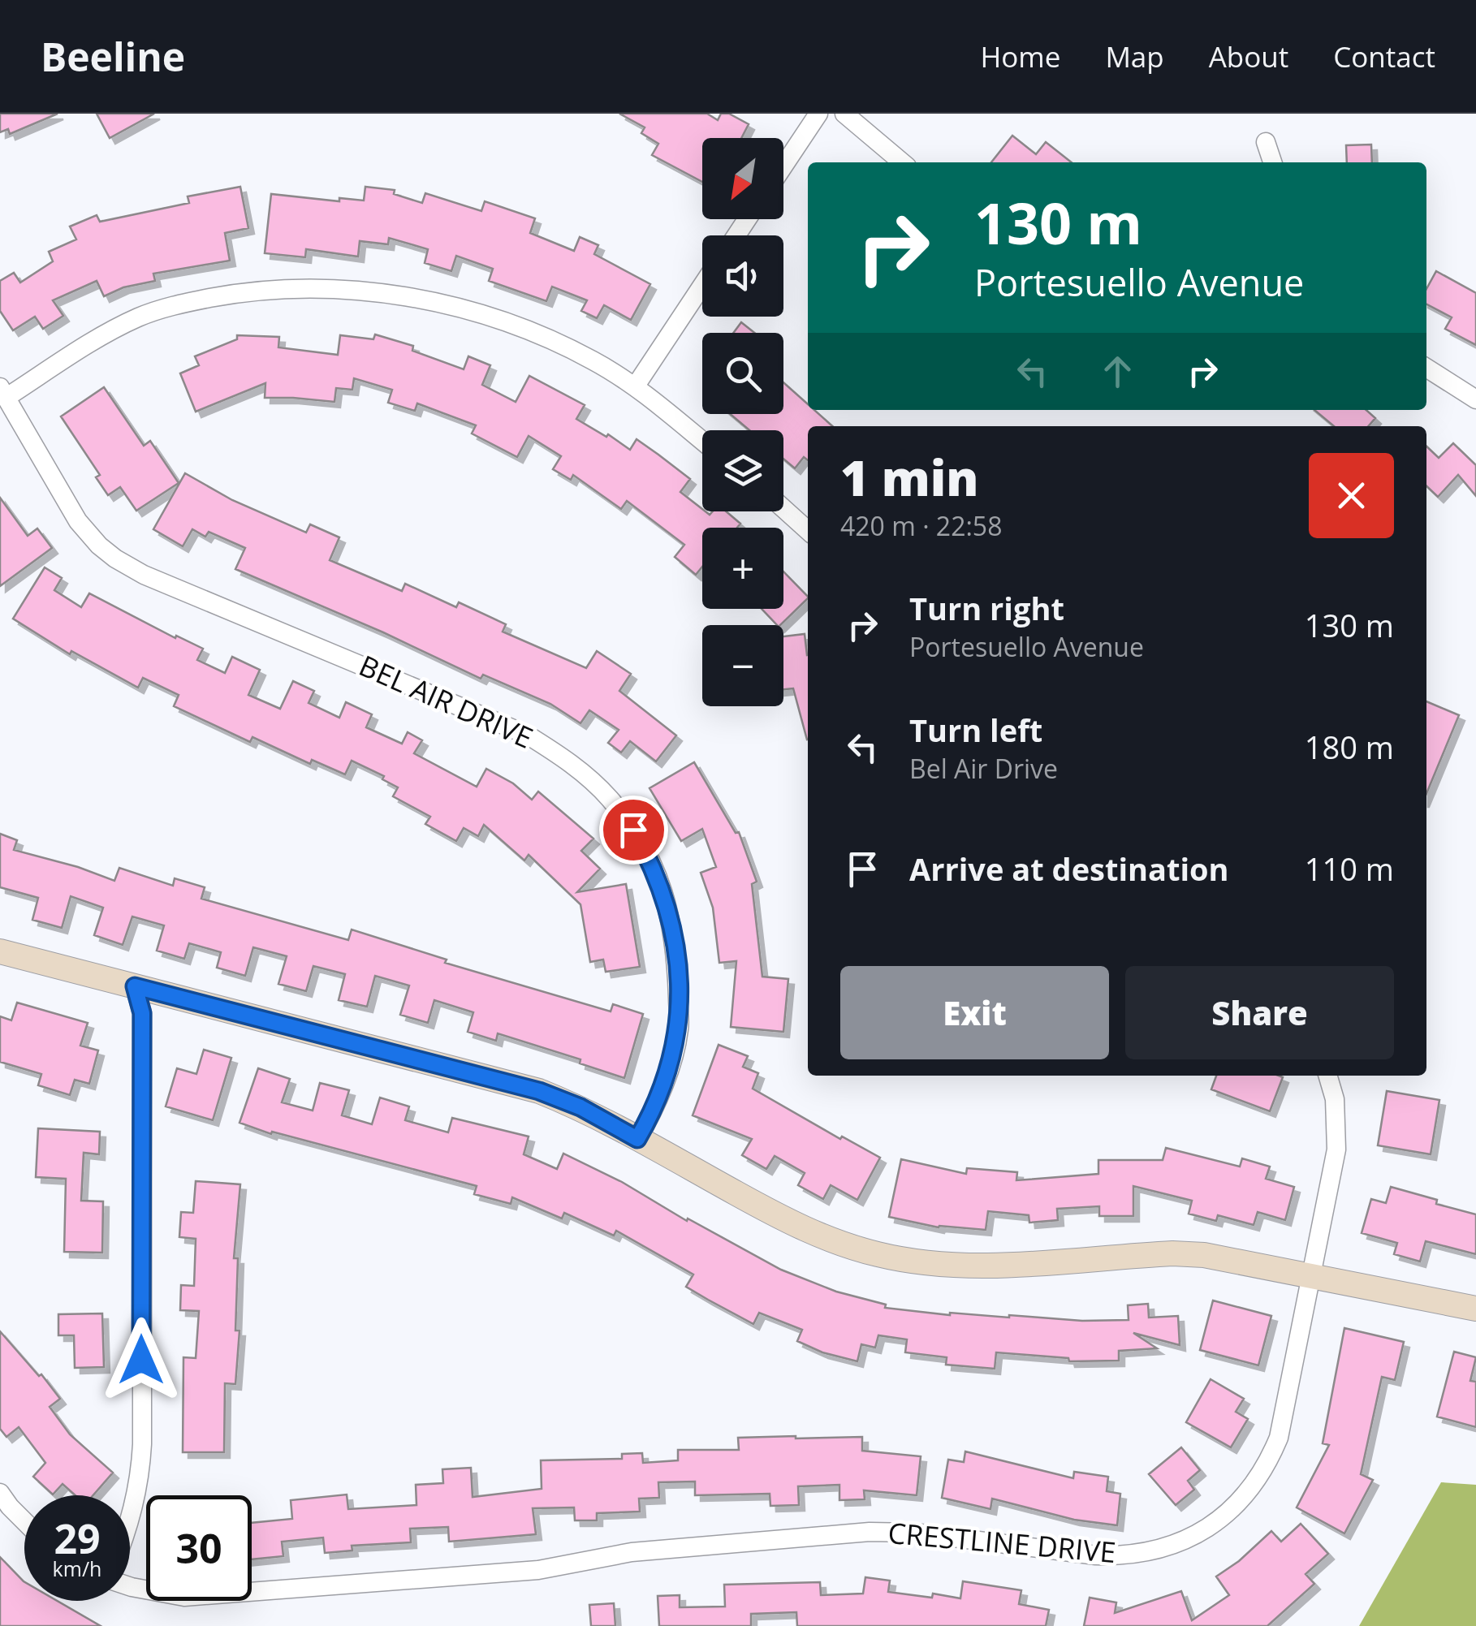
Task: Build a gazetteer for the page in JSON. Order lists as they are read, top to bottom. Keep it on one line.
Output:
{"streets":{"street":["BEL AIR DRIVE","CRESTLINE DRIVE"]},"north":"bottom left","page":{"header":"Beeline","nav":["Home","Map","About","Contact"],"map_buttons":["+","−"],"turn":["130 m","Portesuello Avenue"],"heading":["1 min","420 m · 22:58"],"list":[{"name":"Turn right","note":"Portesuello Avenue","value":"130 m"},{"name":"Turn left","note":"Bel Air Drive","value":"180 m"},{"name":"Arrive at destination","value":"110 m"}],"buttons":["Exit","Share"],"speed":"29 km/h","limit":"30"}}
